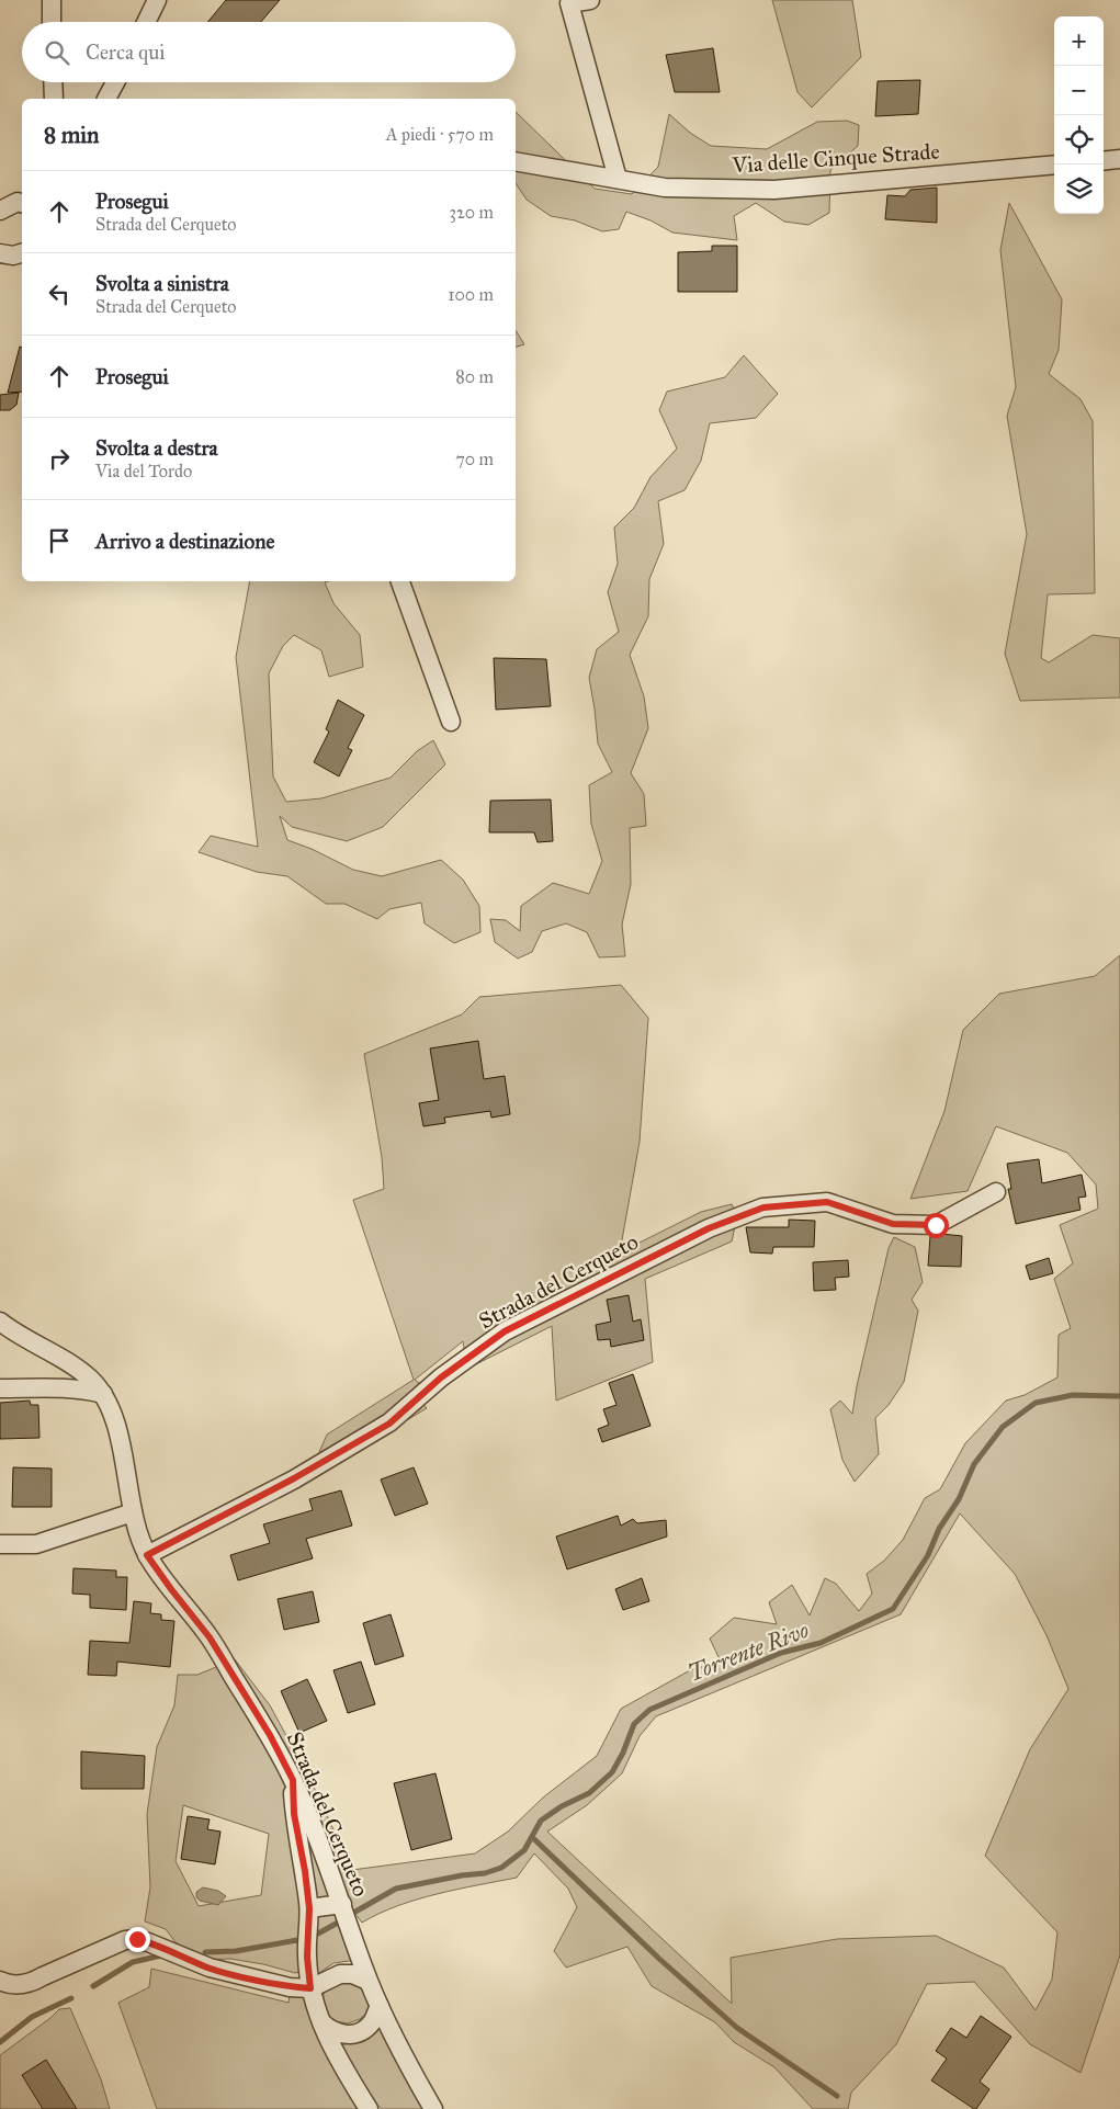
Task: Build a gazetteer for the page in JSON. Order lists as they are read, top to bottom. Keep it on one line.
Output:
{"streets":{"street":["Via delle Cinque Strade","Strada del Cerqueto"]},"water":["Torrente Rivo"],"page":{"map_buttons":["+","−"],"search":"Cerca qui","heading":["8 min","A piedi · 570 m"],"list":[["Prosegui","Strada del Cerqueto","320 m"],["Svolta a sinistra","Strada del Cerqueto","100 m"],["Prosegui","80 m"],["Svolta a destra","Via del Tordo","70 m"],"Arrivo a destinazione"]}}
